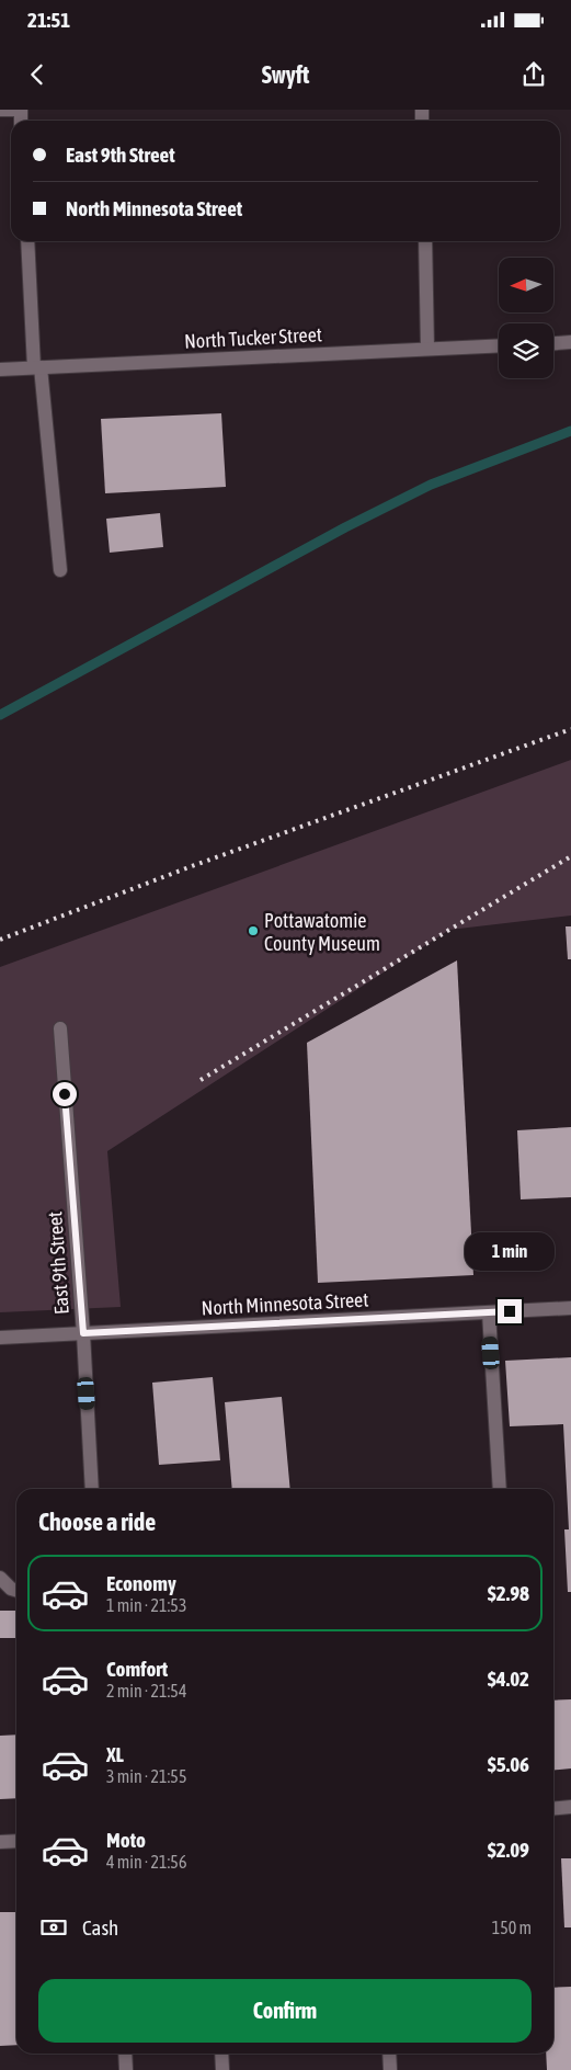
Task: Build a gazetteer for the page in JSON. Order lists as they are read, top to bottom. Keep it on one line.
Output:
{"streets":{"street":["North Tucker Street","East 9th Street","North Minnesota Street"]},"crossings":[["East 9th Street","North Minnesota Street"]],"places":["Pottawatomie County Museum"],"north":"left","page":{"status":"21:51","header":"Swyft","banner":["East 9th Street","North Minnesota Street"],"bubble":"1 min","heading":"Choose a ride","list":[{"name":"Economy","note":"1 min · 21:53","value":"$2.98"},{"name":"Comfort","note":"2 min · 21:54","value":"$4.02"},{"name":"XL","note":"3 min · 21:55","value":"$5.06"},{"name":"Moto","note":"4 min · 21:56","value":"$2.09"}],"pay":["Cash","150 m"],"buttons":"Confirm"}}
